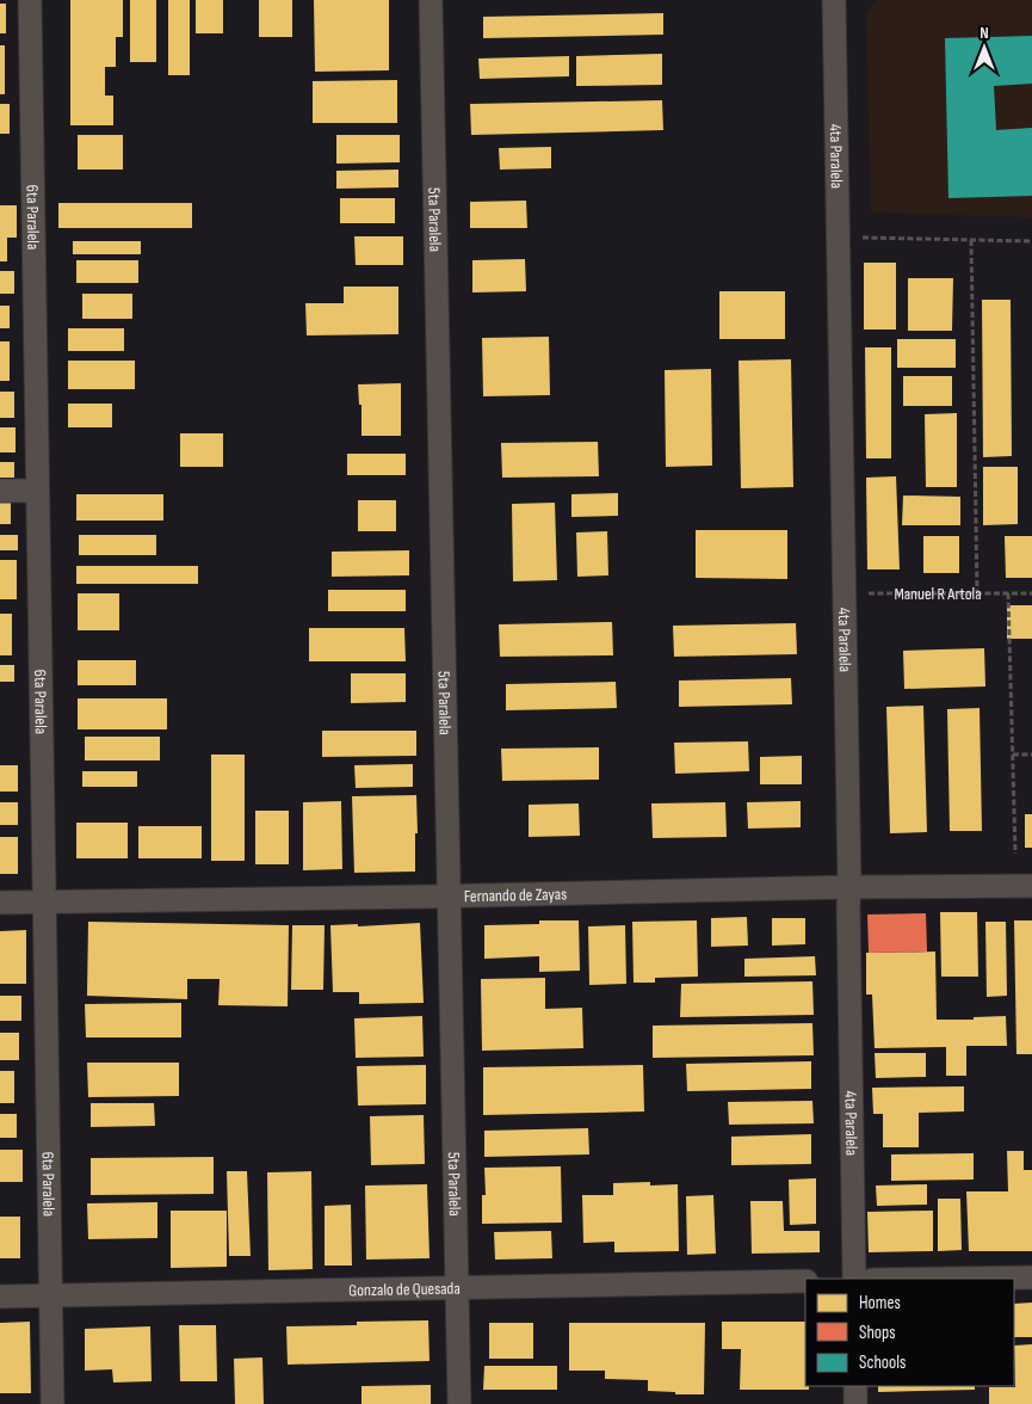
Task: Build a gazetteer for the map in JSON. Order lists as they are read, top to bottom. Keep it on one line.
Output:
{"streets":{"street":["4ta Paralela","6ta Paralela","5ta Paralela","Fernando de Zayas","Gonzalo de Quesada"],"path":["Manuel R Artola"]},"crossings":[["4ta Paralela","Manuel R Artola"],["4ta Paralela","Fernando de Zayas"],["6ta Paralela","Fernando de Zayas"],["6ta Paralela","Gonzalo de Quesada"],["5ta Paralela","Fernando de Zayas"],["5ta Paralela","Gonzalo de Quesada"]],"legend":["Homes","Shops","Schools"],"north":"top"}
